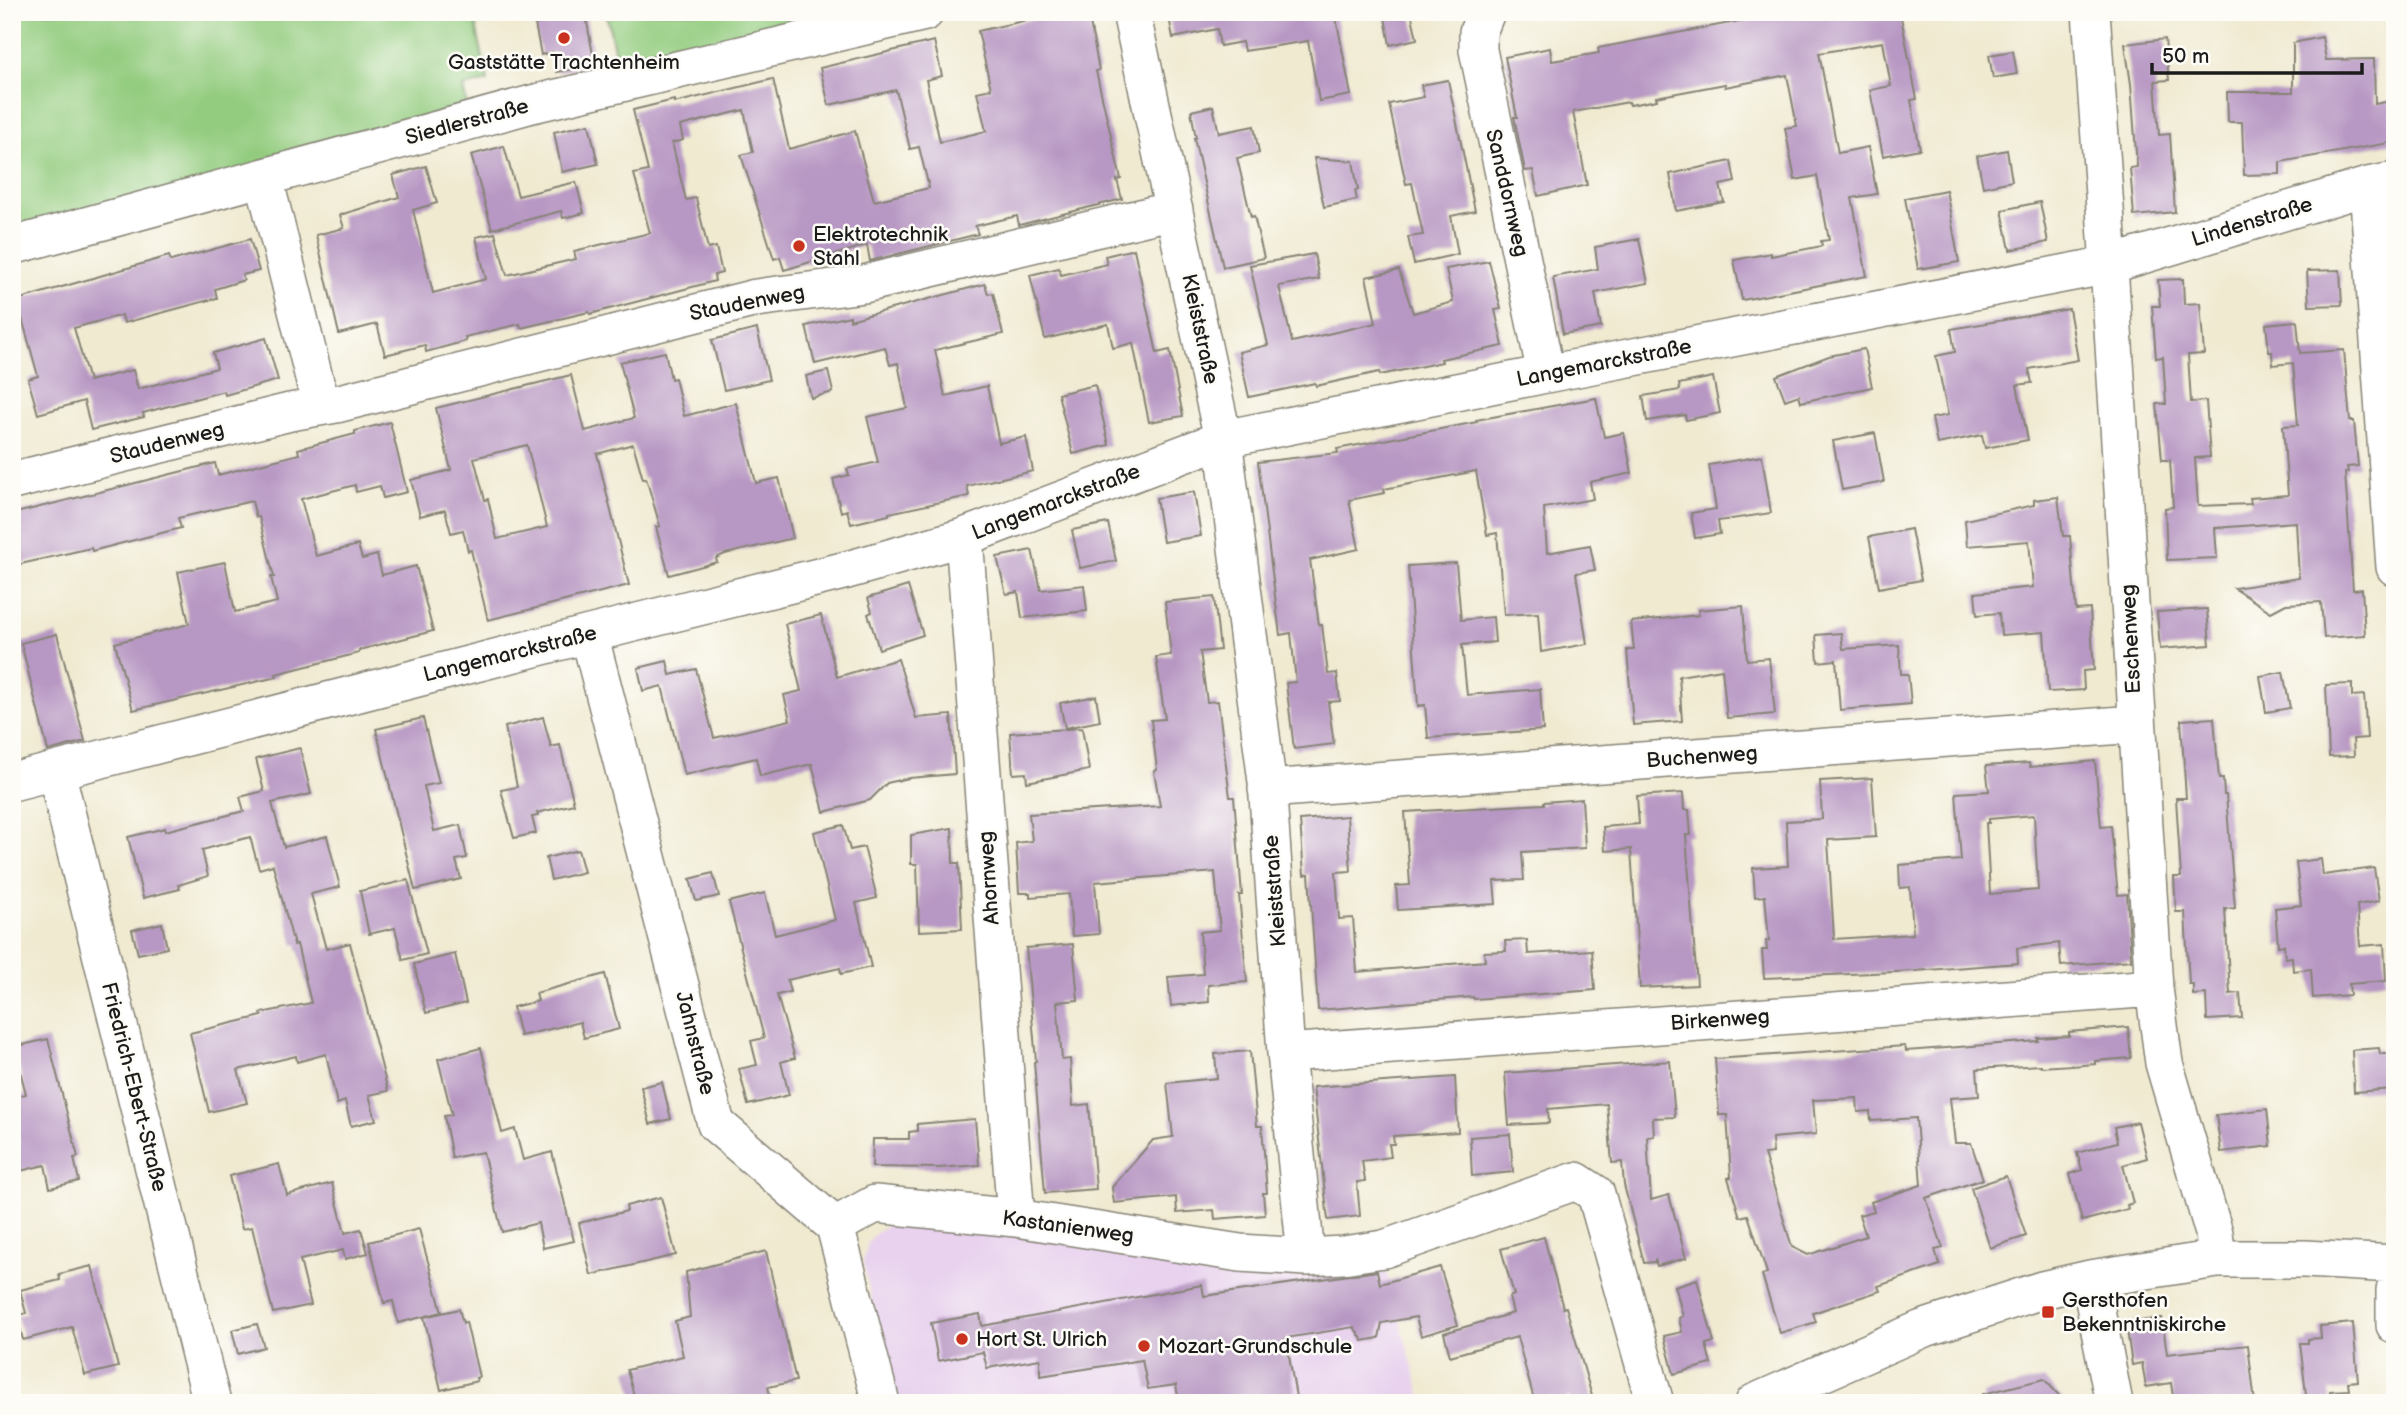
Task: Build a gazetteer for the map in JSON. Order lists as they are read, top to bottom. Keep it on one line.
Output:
{"streets":{"street":["Siedlerstraße","Sanddornweg","Lindenstraße","Staudenweg","Kleiststraße","Langemarckstraße","Eschenweg","Buchenweg","Ahornweg","Birkenweg","Jahnstraße","Friedrich-Ebert-Straße","Kastanienweg"]},"crossings":[["Sanddornweg","Langemarckstraße"],["Lindenstraße","Langemarckstraße"],["Lindenstraße","Eschenweg"],["Staudenweg","Kleiststraße"],["Kleiststraße","Langemarckstraße"],["Kleiststraße","Buchenweg"],["Kleiststraße","Birkenweg"],["Kleiststraße","Kastanienweg"],["Langemarckstraße","Eschenweg"],["Langemarckstraße","Ahornweg"],["Langemarckstraße","Jahnstraße"],["Langemarckstraße","Friedrich-Ebert-Straße"],["Eschenweg","Buchenweg"],["Eschenweg","Birkenweg"],["Ahornweg","Kastanienweg"],["Jahnstraße","Kastanienweg"]],"places":{"other":["Gaststätte Trachtenheim","Elektrotechnik Stahl","Hort St. Ulrich","Mozart-Grundschule"],"transit":["Gersthofen Bekenntniskirche"]},"scale_bar":"50 m"}
